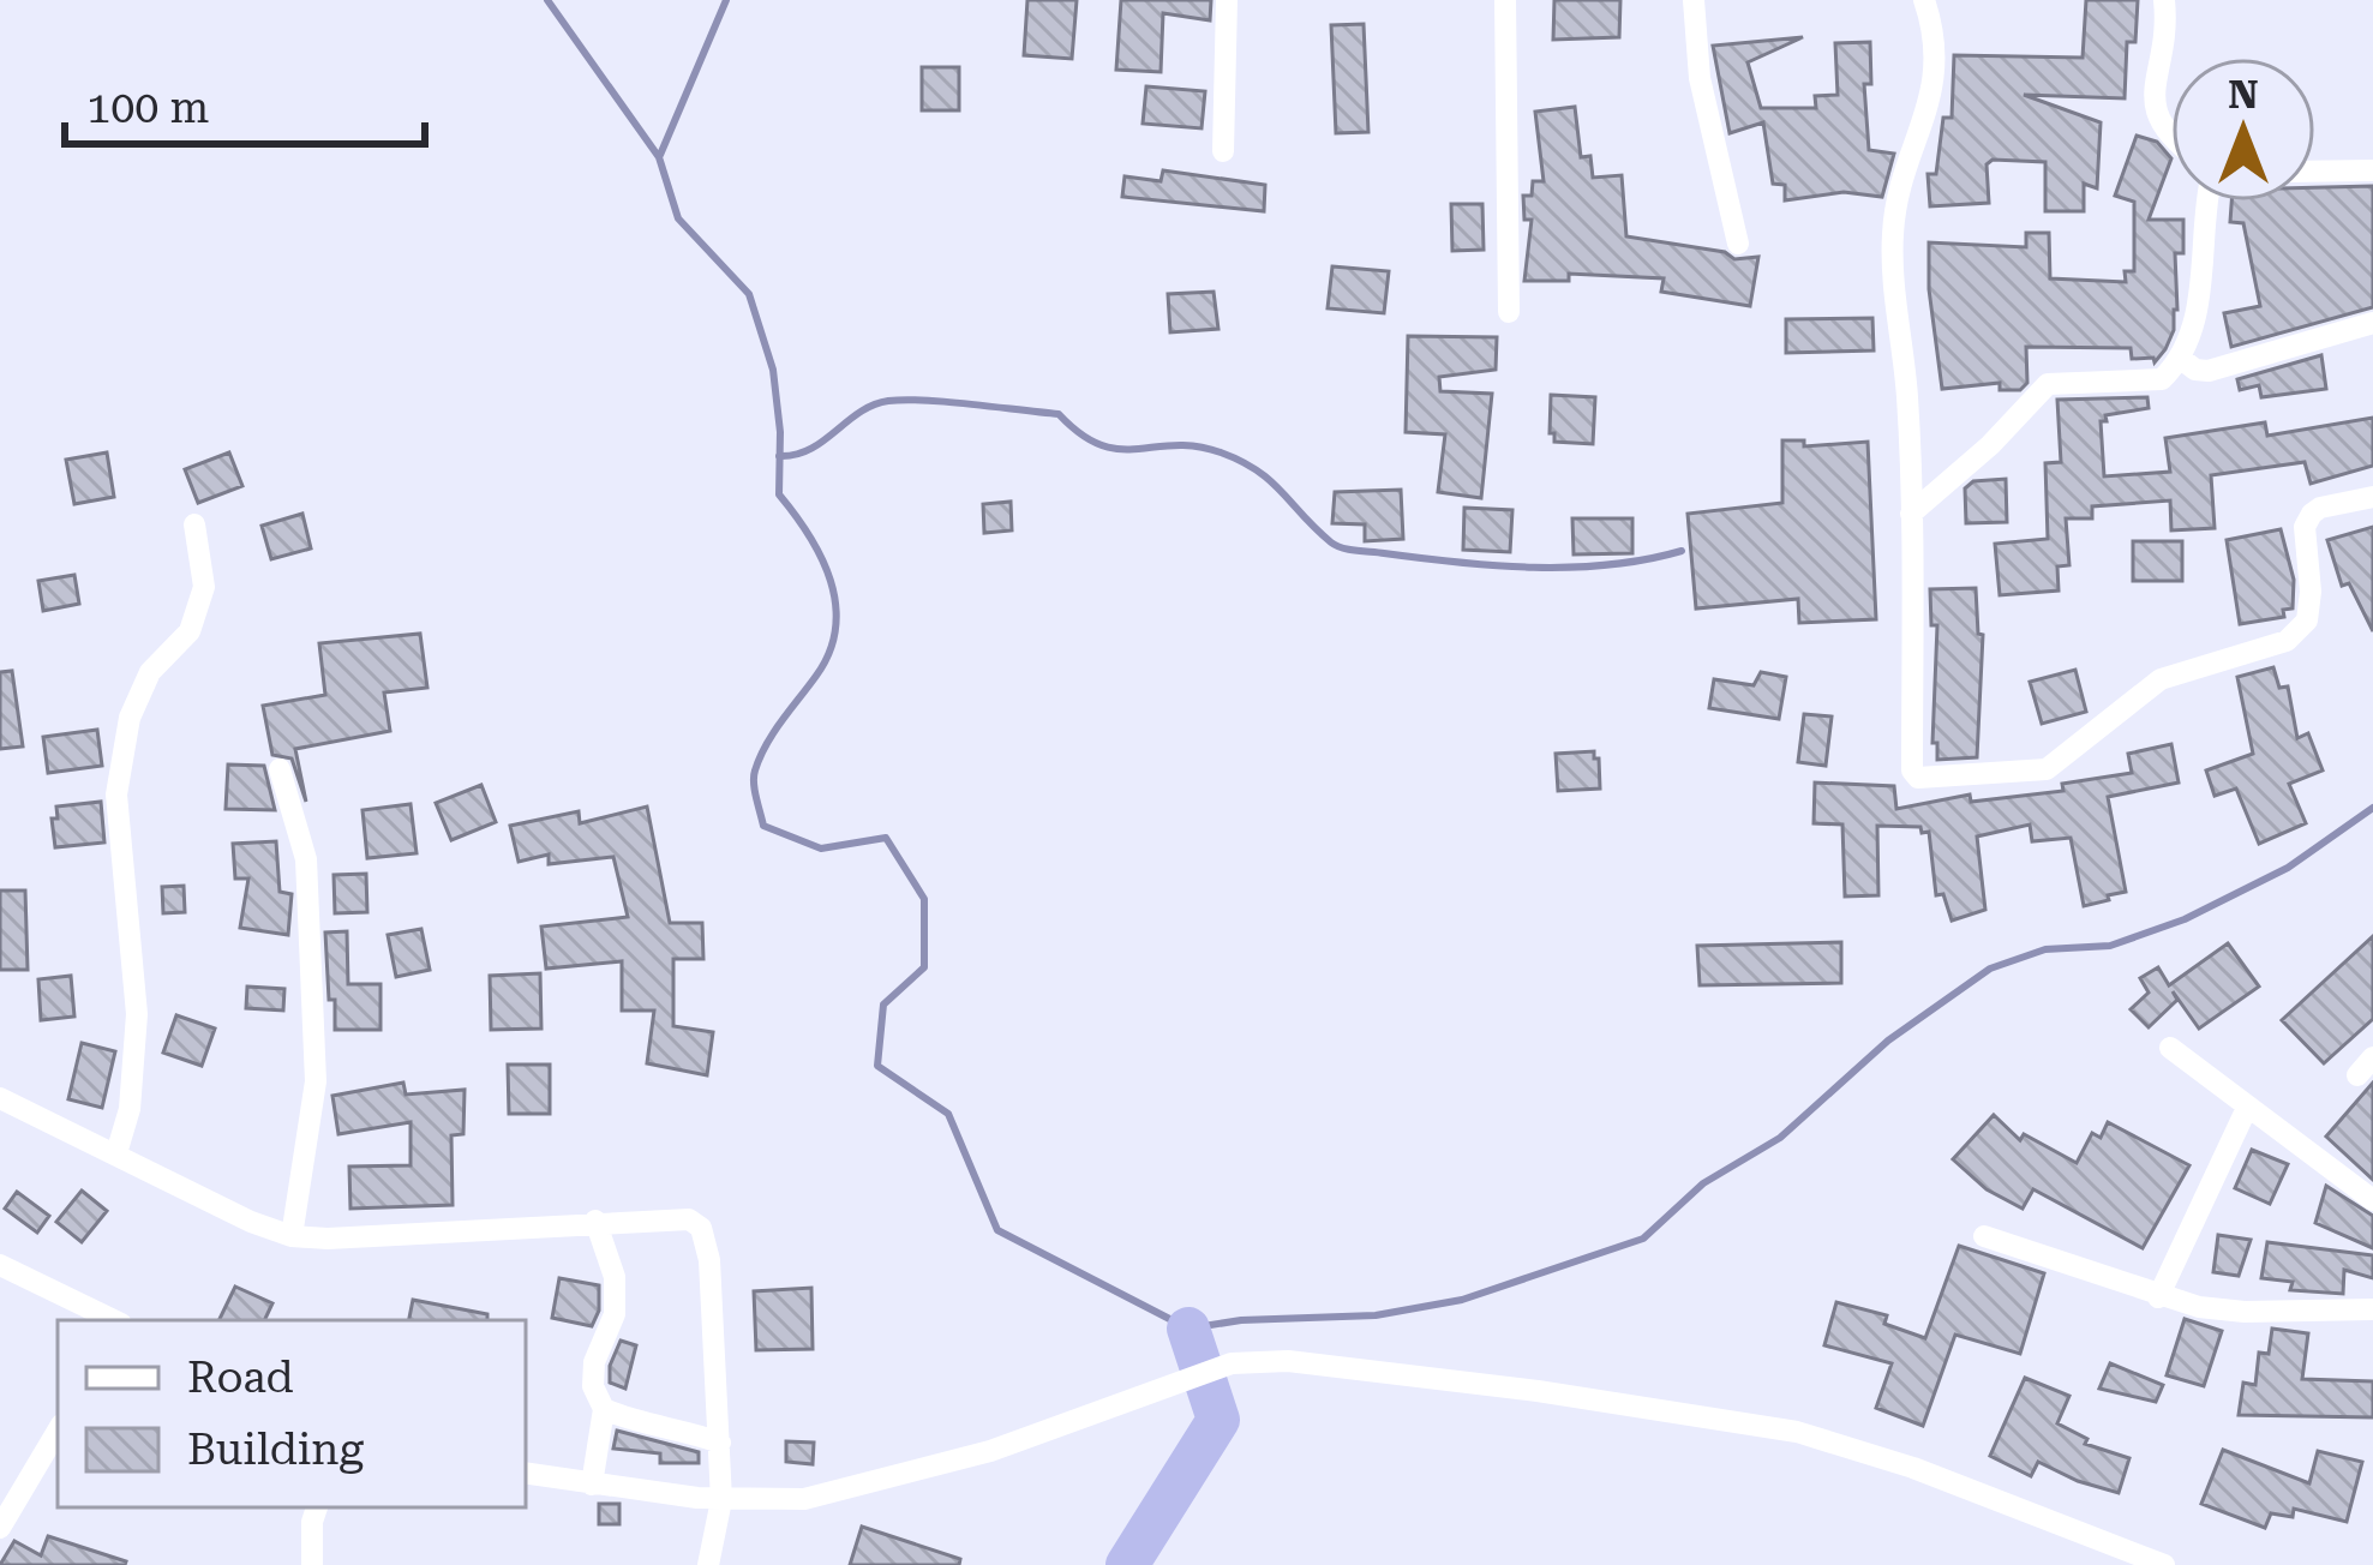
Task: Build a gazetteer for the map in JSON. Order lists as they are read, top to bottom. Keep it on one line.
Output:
{"legend":["Road","Building"],"scale_bar":"100 m","north":"top"}
